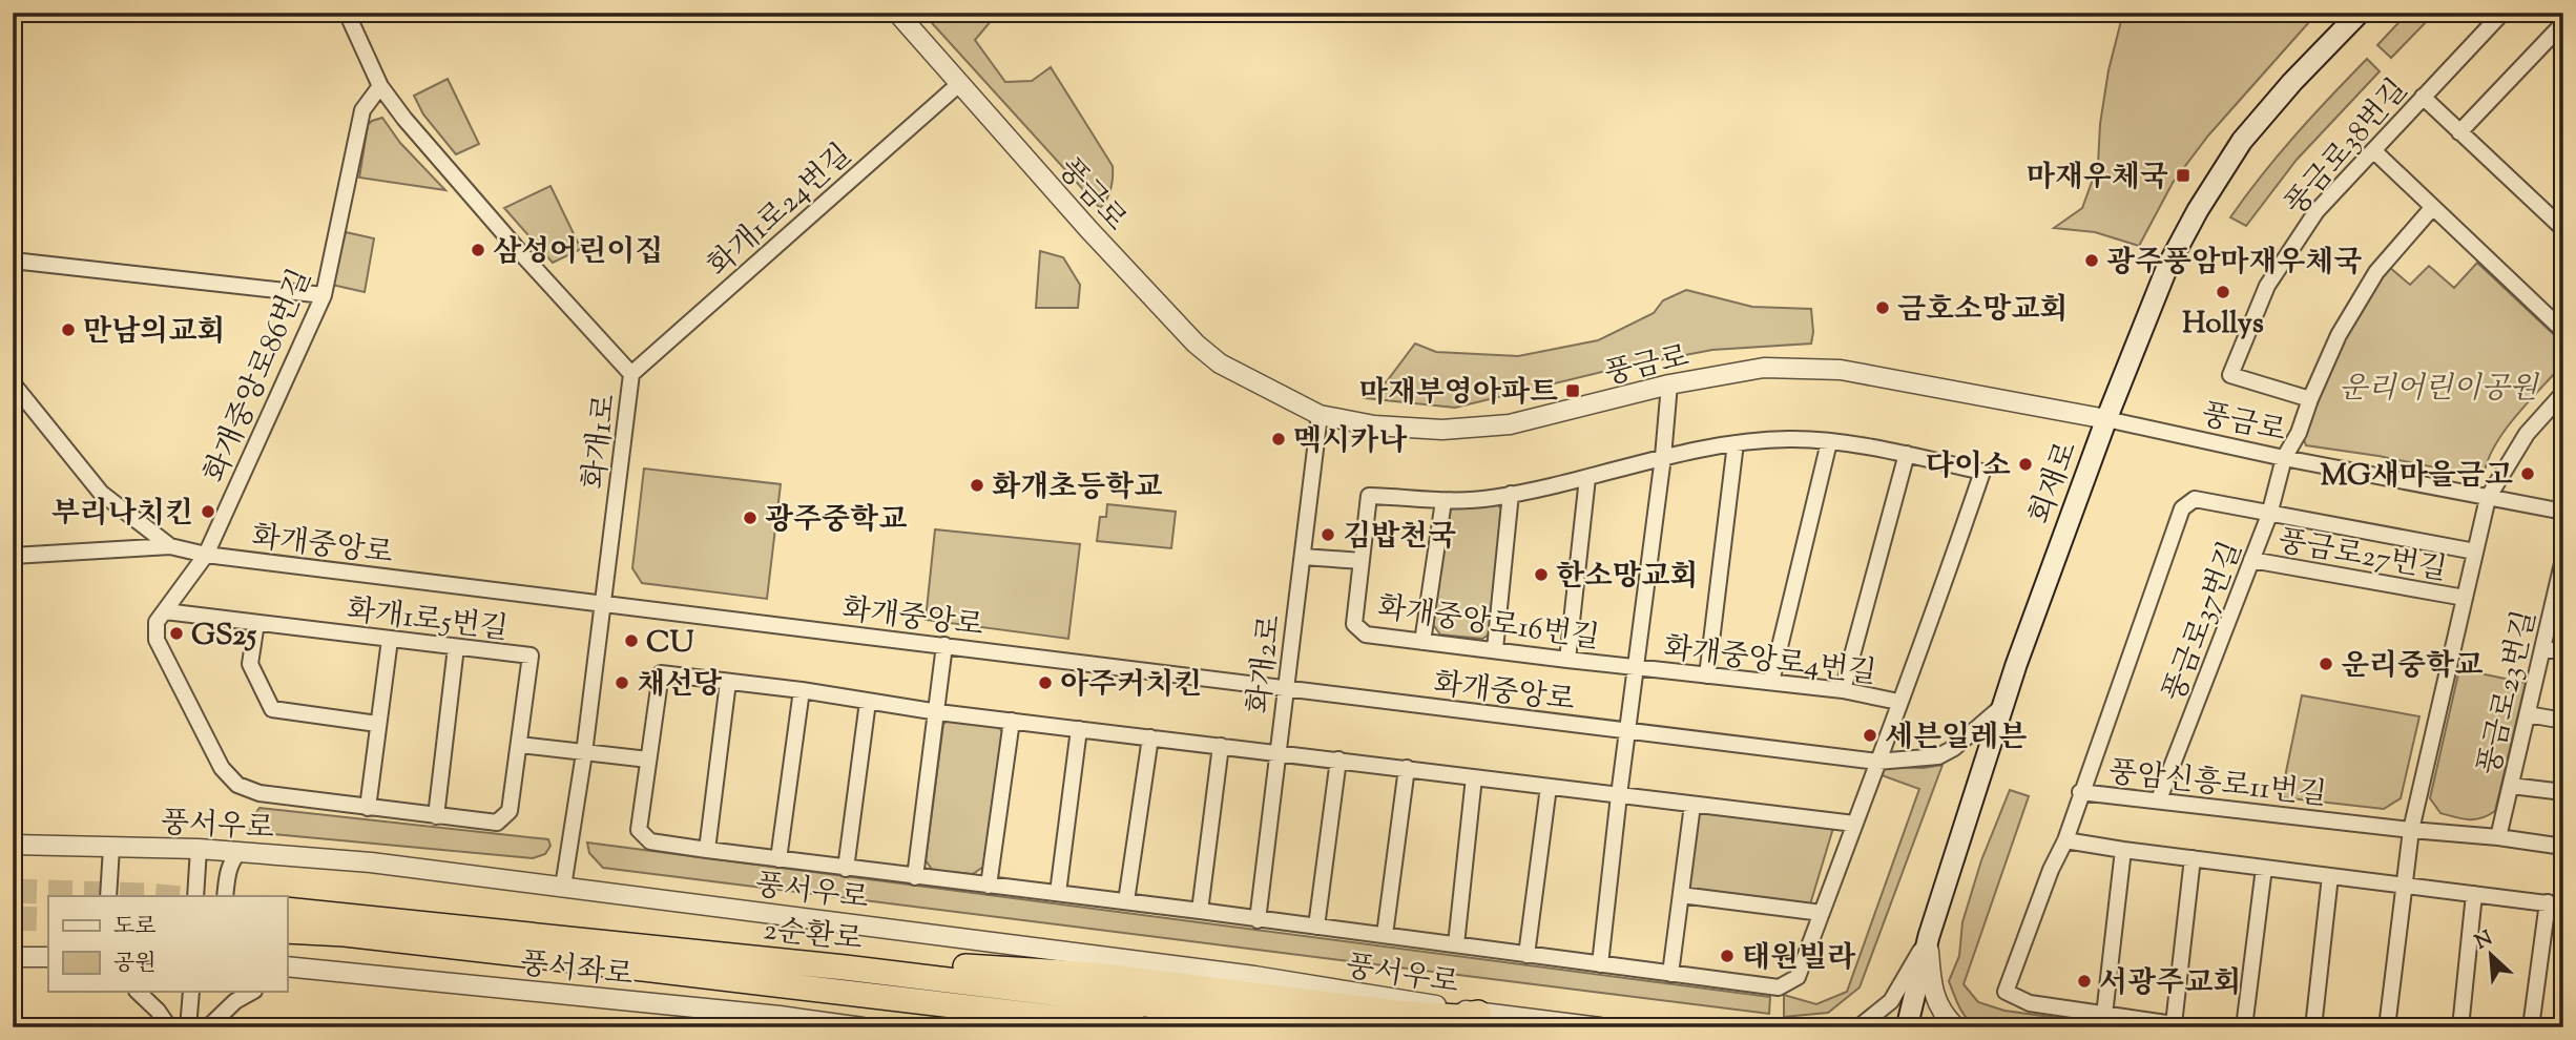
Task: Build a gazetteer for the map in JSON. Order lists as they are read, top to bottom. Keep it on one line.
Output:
{"streets":{"highway":["2순환로"],"main road":["회재로"],"street":["풍금로38번길","풍금로","화개1로24번길","화개중앙로86번길","화개1로","화개중앙로","풍금로27번길","화개1로5번길","화개중앙로16번길","풍금로37번길","화개중앙로4번길","화개2로","풍금로23번길","풍암신흥로11번길","풍서우로","풍서좌로"]},"crossings":[["풍금로","화개1로24번길"],["풍금로","회재로"],["풍금로","풍금로27번길"],["풍금로","화개중앙로16번길"],["풍금로","풍금로37번길"],["풍금로","화개2로"],["화개1로24번길","화개1로"],["화개중앙로86번길","화개1로"],["화개중앙로86번길","화개중앙로"],["화개중앙로86번길","화개1로5번길"],["화개1로","화개중앙로"],["화개1로","풍서우로"],["회재로","화개중앙로"],["화개중앙로","화개중앙로16번길"],["화개중앙로","화개중앙로4번길"],["화개중앙로","화개2로"],["풍금로27번길","풍금로37번길"],["풍금로27번길","풍암신흥로11번길"],["화개중앙로16번길","화개중앙로4번길"],["풍금로37번길","풍암신흥로11번길"],["화개중앙로4번길","화개2로"],["풍금로23번길","풍암신흥로11번길"]],"parks":["운리어린이공원"],"places":{"transit":["마재우체국","마재부영아파트"],"other":["삼성어린이집","광주풍암마재우체국","Hollys","금호소망교회","만남의교회","멕시카나","다이소","MG새마을금고","화개초등학교","부리나치킨","광주중학교","김밥천국","한소망교회","GS25","CU","운리중학교","채선당","아주커치킨","세븐일레븐","태원빌라","서광주교회"]},"legend":["도로","공원"],"north":"top left"}
